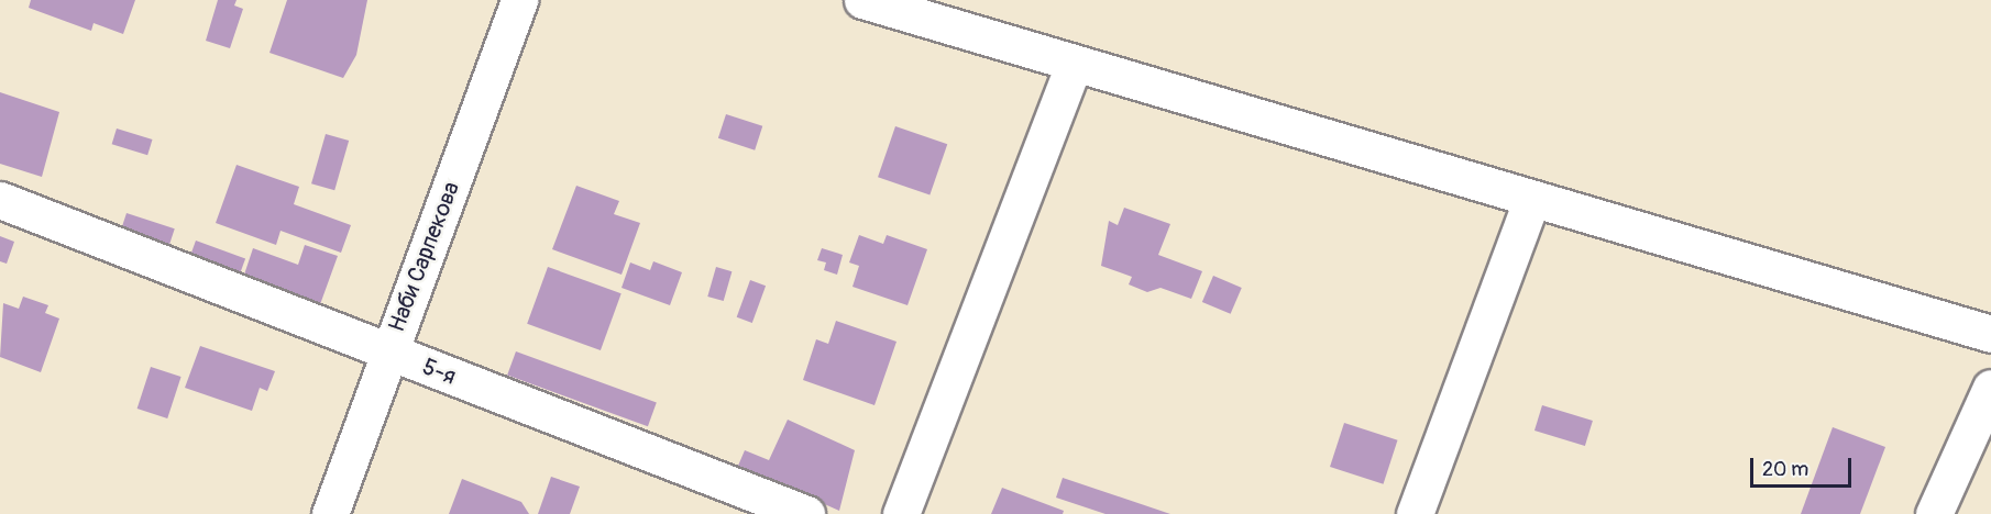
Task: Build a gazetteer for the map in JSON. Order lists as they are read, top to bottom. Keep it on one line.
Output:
{"streets":{"street":["Наби Сарпекова","5-я"]},"crossings":[["Наби Сарпекова","5-я"]],"scale_bar":"20 m"}
